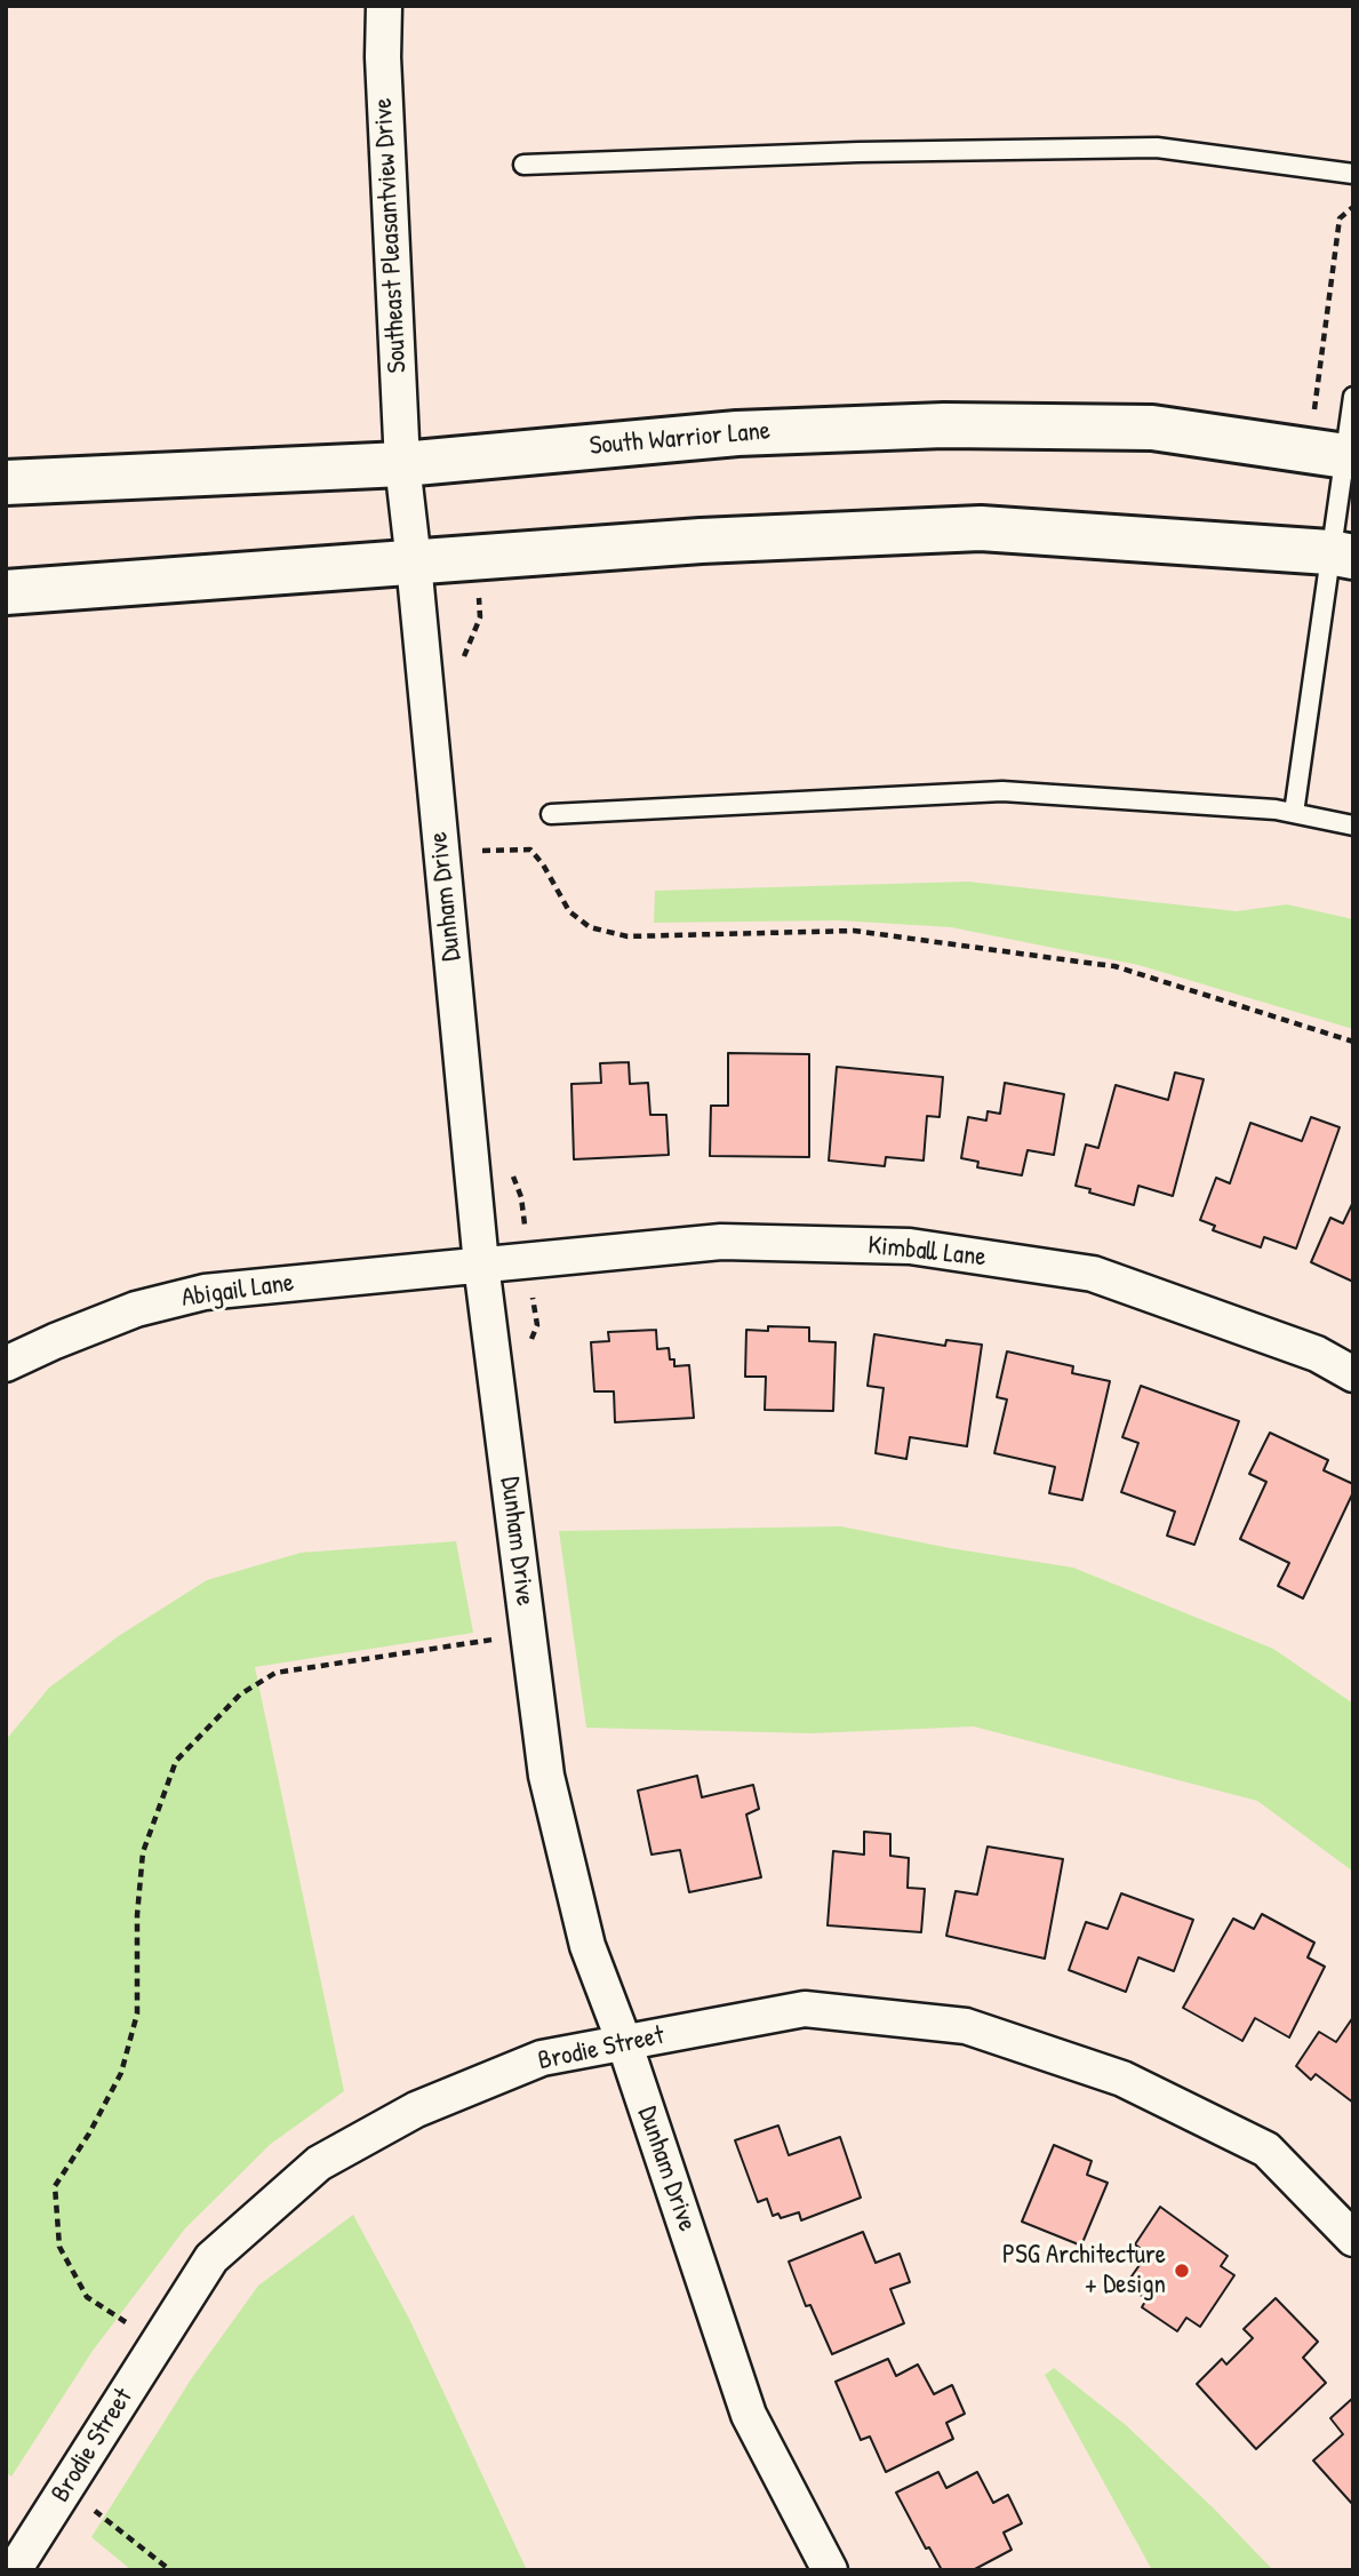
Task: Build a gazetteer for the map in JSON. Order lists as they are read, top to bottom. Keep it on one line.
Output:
{"streets":{"street":["Southeast Pleasantview Drive","South Warrior Lane","Dunham Drive","Kimball Lane","Abigail Lane","Brodie Street"]},"crossings":[["Southeast Pleasantview Drive","South Warrior Lane"],["Southeast Pleasantview Drive","Dunham Drive"],["South Warrior Lane","Dunham Drive"],["Dunham Drive","Kimball Lane"],["Dunham Drive","Abigail Lane"],["Dunham Drive","Brodie Street"],["Kimball Lane","Abigail Lane"]],"places":["PSG Architecture + Design"]}
